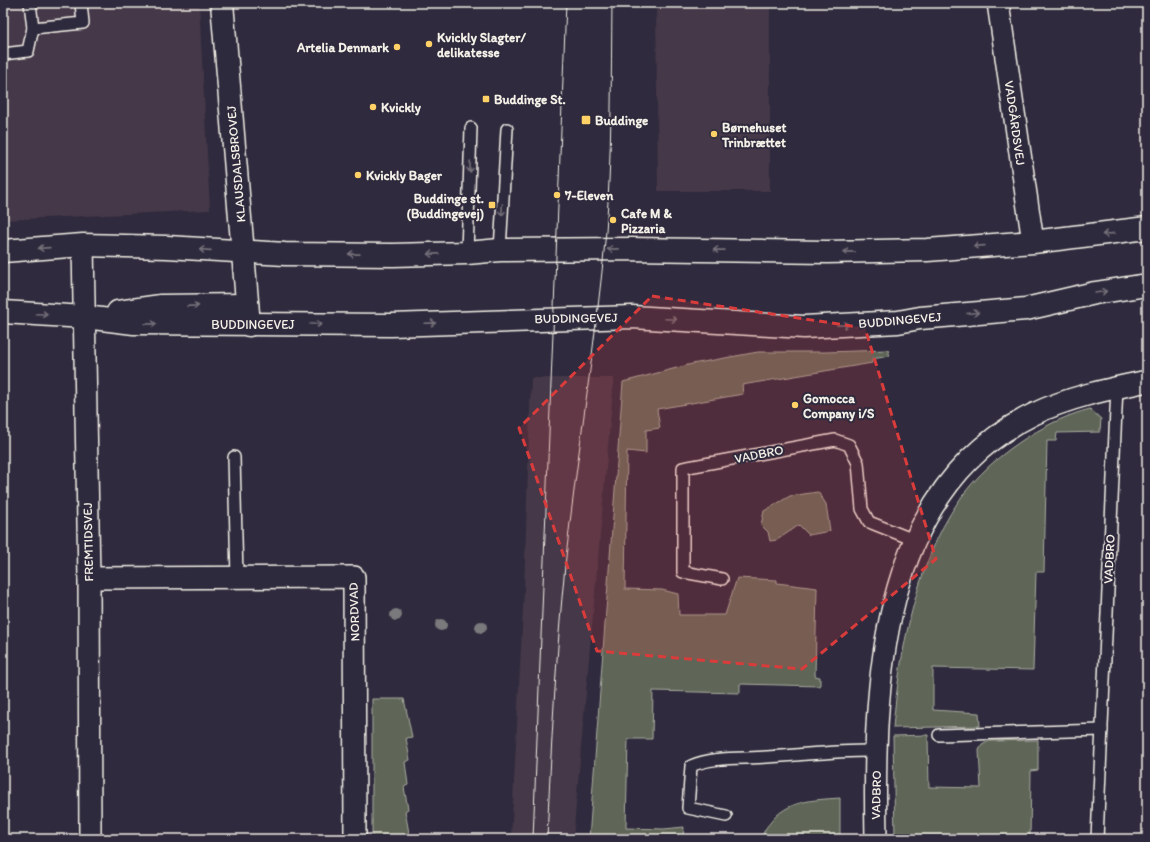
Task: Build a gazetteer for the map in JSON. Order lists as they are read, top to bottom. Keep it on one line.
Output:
{"streets":{"main road":["KLAUSDALSBROVEJ","BUDDINGEVEJ"],"street":["VADGÅRDSVEJ","VADBRO","FREMTIDSVEJ","NORDVAD"]},"crossings":[["KLAUSDALSBROVEJ","BUDDINGEVEJ"],["BUDDINGEVEJ","FREMTIDSVEJ"],["FREMTIDSVEJ","NORDVAD"]],"places":{"other":["Kvickly Slagter/ delikatesse","Artelia Denmark","Kvickly","Børnehuset Trinbrættet","Kvickly Bager","7-Eleven","Cafe M & Pizzaria","Gomocca Company i/S"],"transit":["Buddinge St.","Buddinge","Buddinge st. (Buddingevej)"]}}
